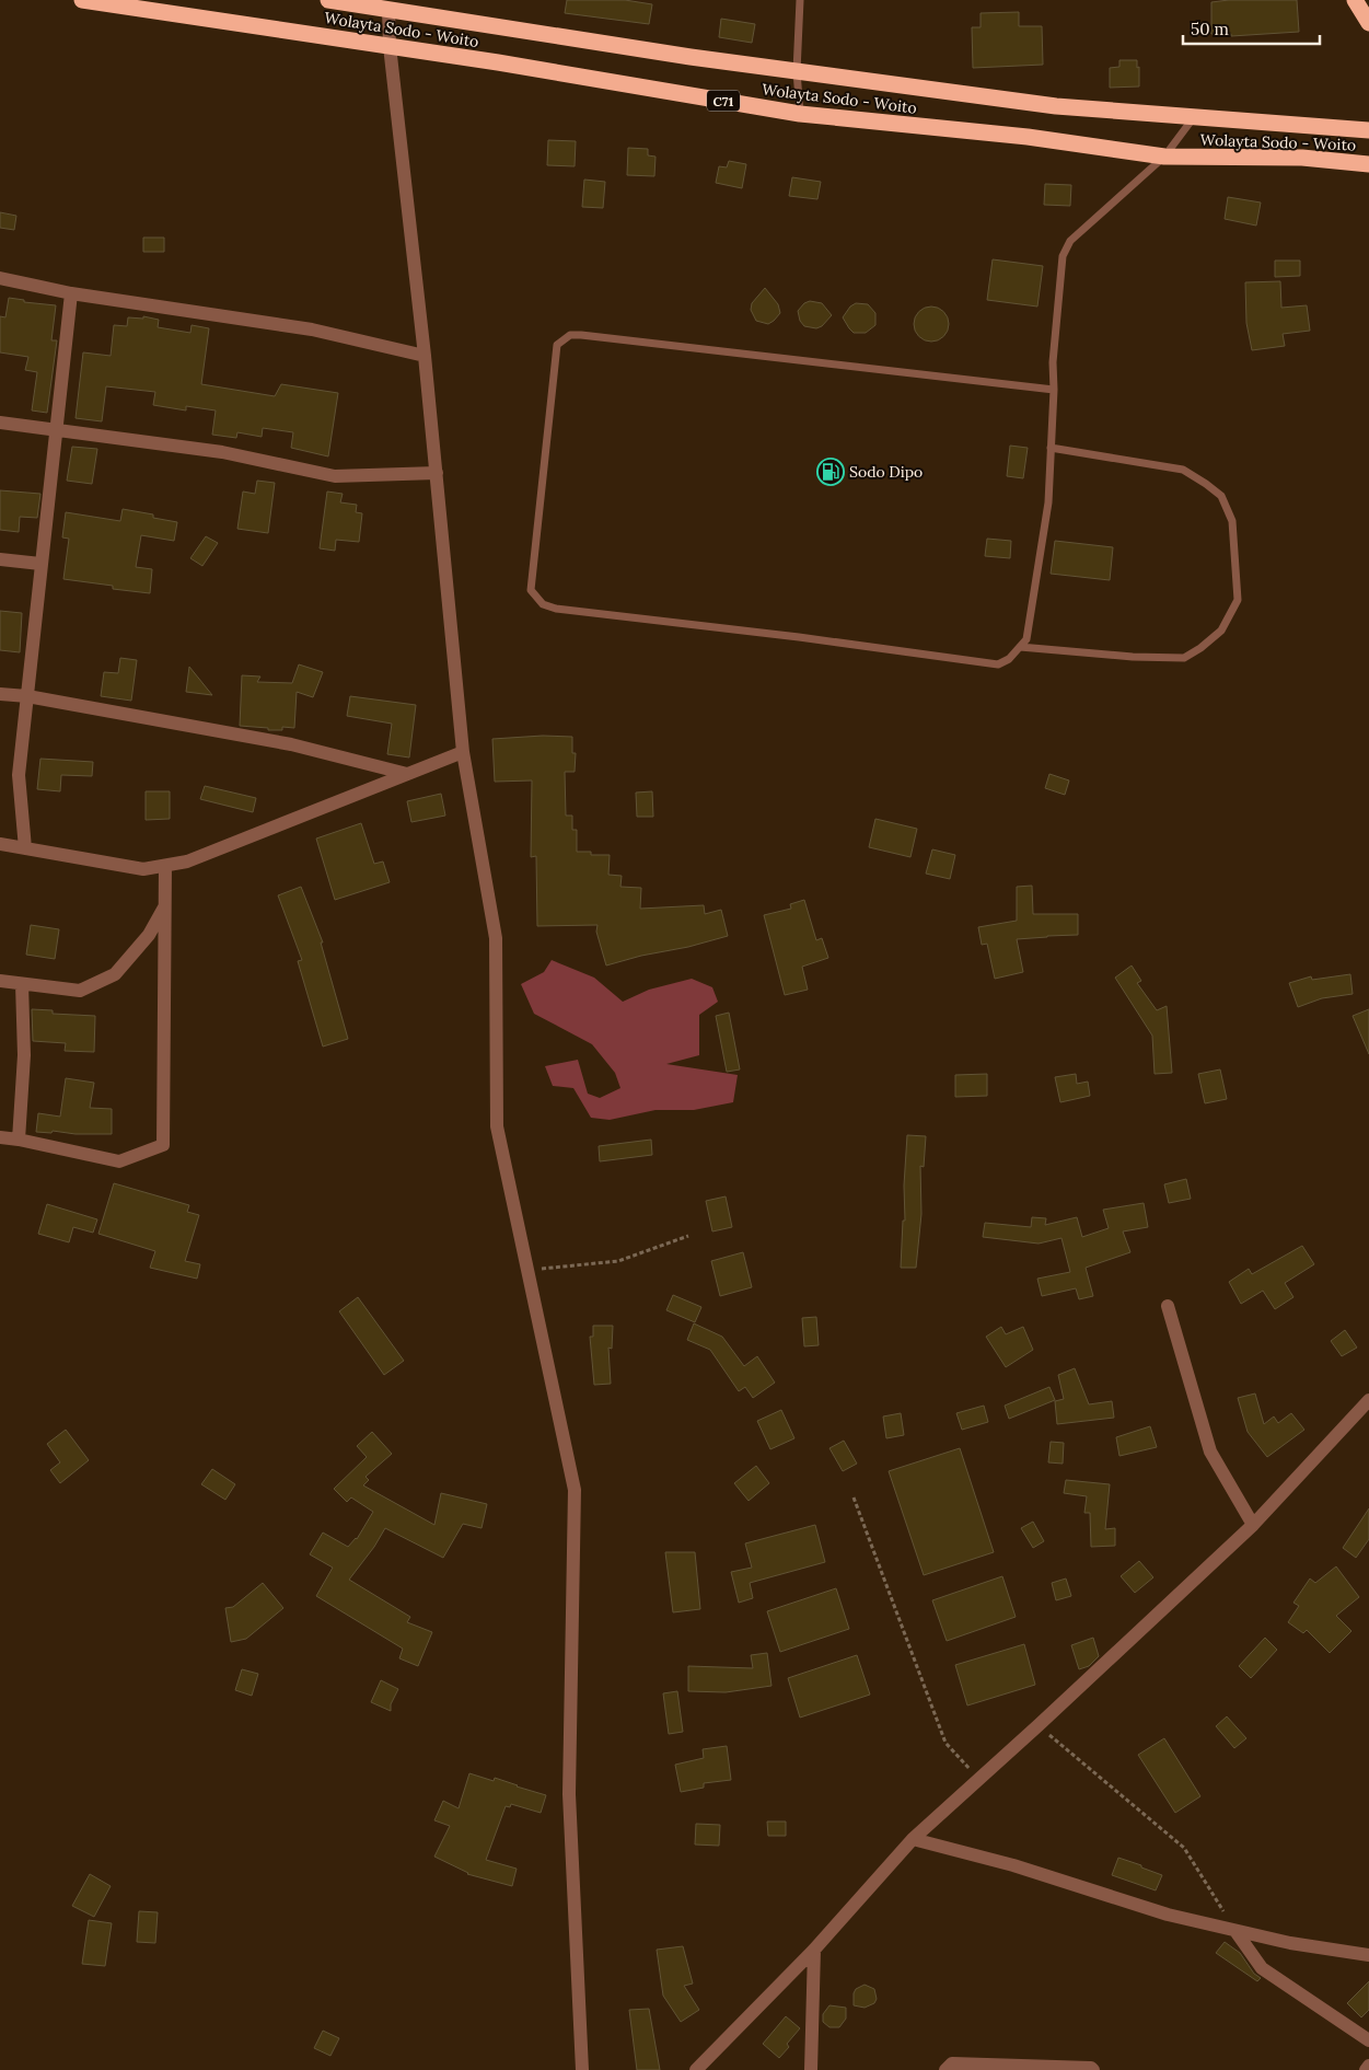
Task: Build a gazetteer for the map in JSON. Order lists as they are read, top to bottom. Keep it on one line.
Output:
{"streets":{"highway":["Wolayta Sodo - Woito","C71"]},"places":{"fuel station":["Sodo Dipo"]},"scale_bar":"50 m"}
